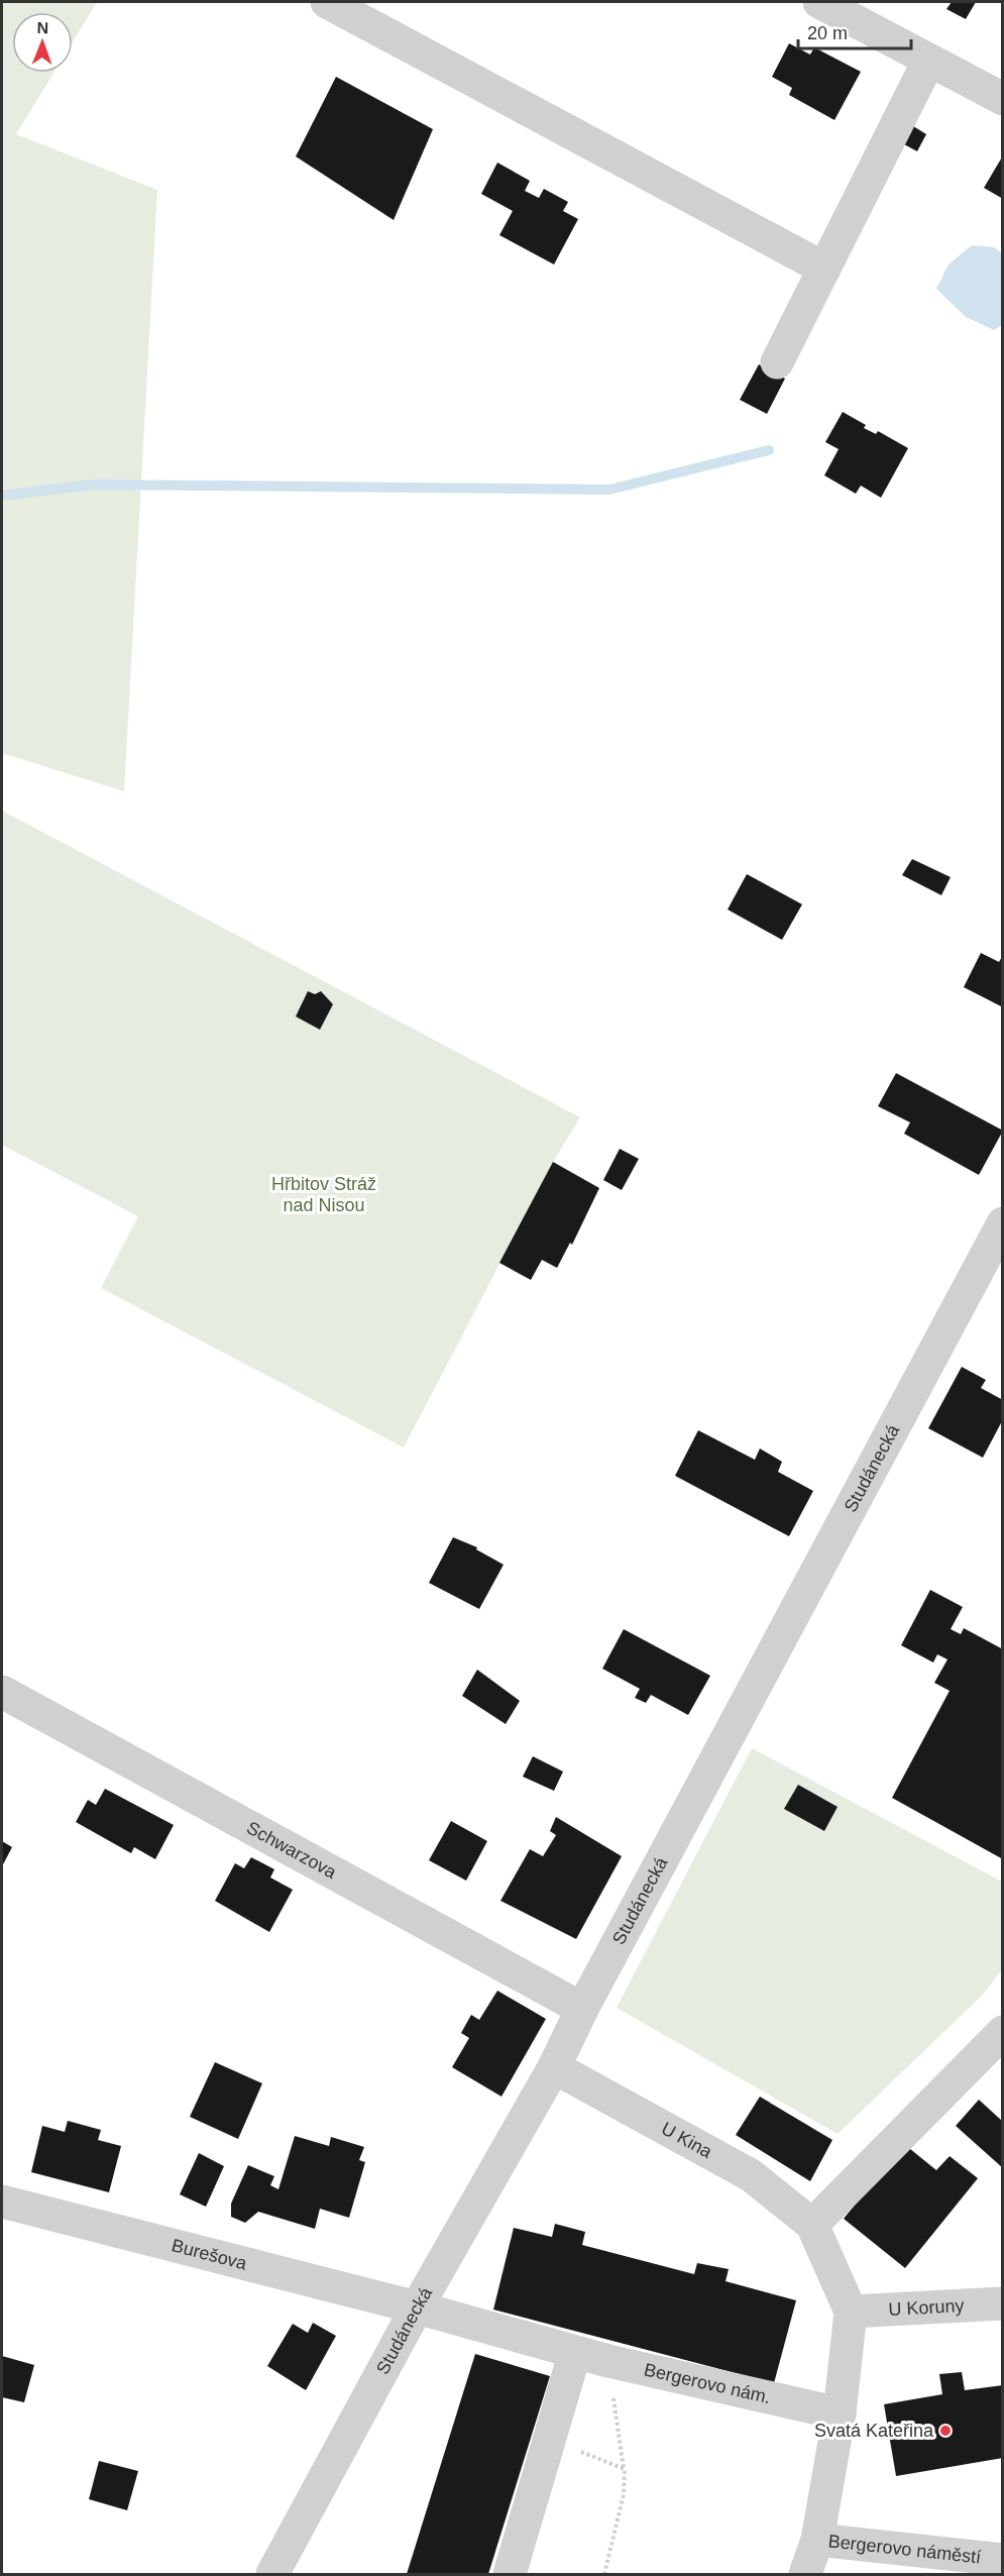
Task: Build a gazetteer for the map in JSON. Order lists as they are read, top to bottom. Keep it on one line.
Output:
{"streets":{"street":["Studánecká","Schwarzova","U Kina","Burešova","U Koruny","Bergerovo nám.","Bergerovo náměstí"]},"crossings":[["Studánecká","Schwarzova"],["Studánecká","U Kina"],["Studánecká","Burešova"],["Studánecká","Bergerovo nám."],["U Kina","U Koruny"],["U Kina","Bergerovo náměstí"],["Burešova","Bergerovo nám."],["U Koruny","Bergerovo náměstí"],["Bergerovo nám.","Bergerovo náměstí"]],"parks":["Hřbitov Stráž nad Nisou"],"places":["Svatá Kateřina"],"scale_bar":"20 m","north":"top"}
